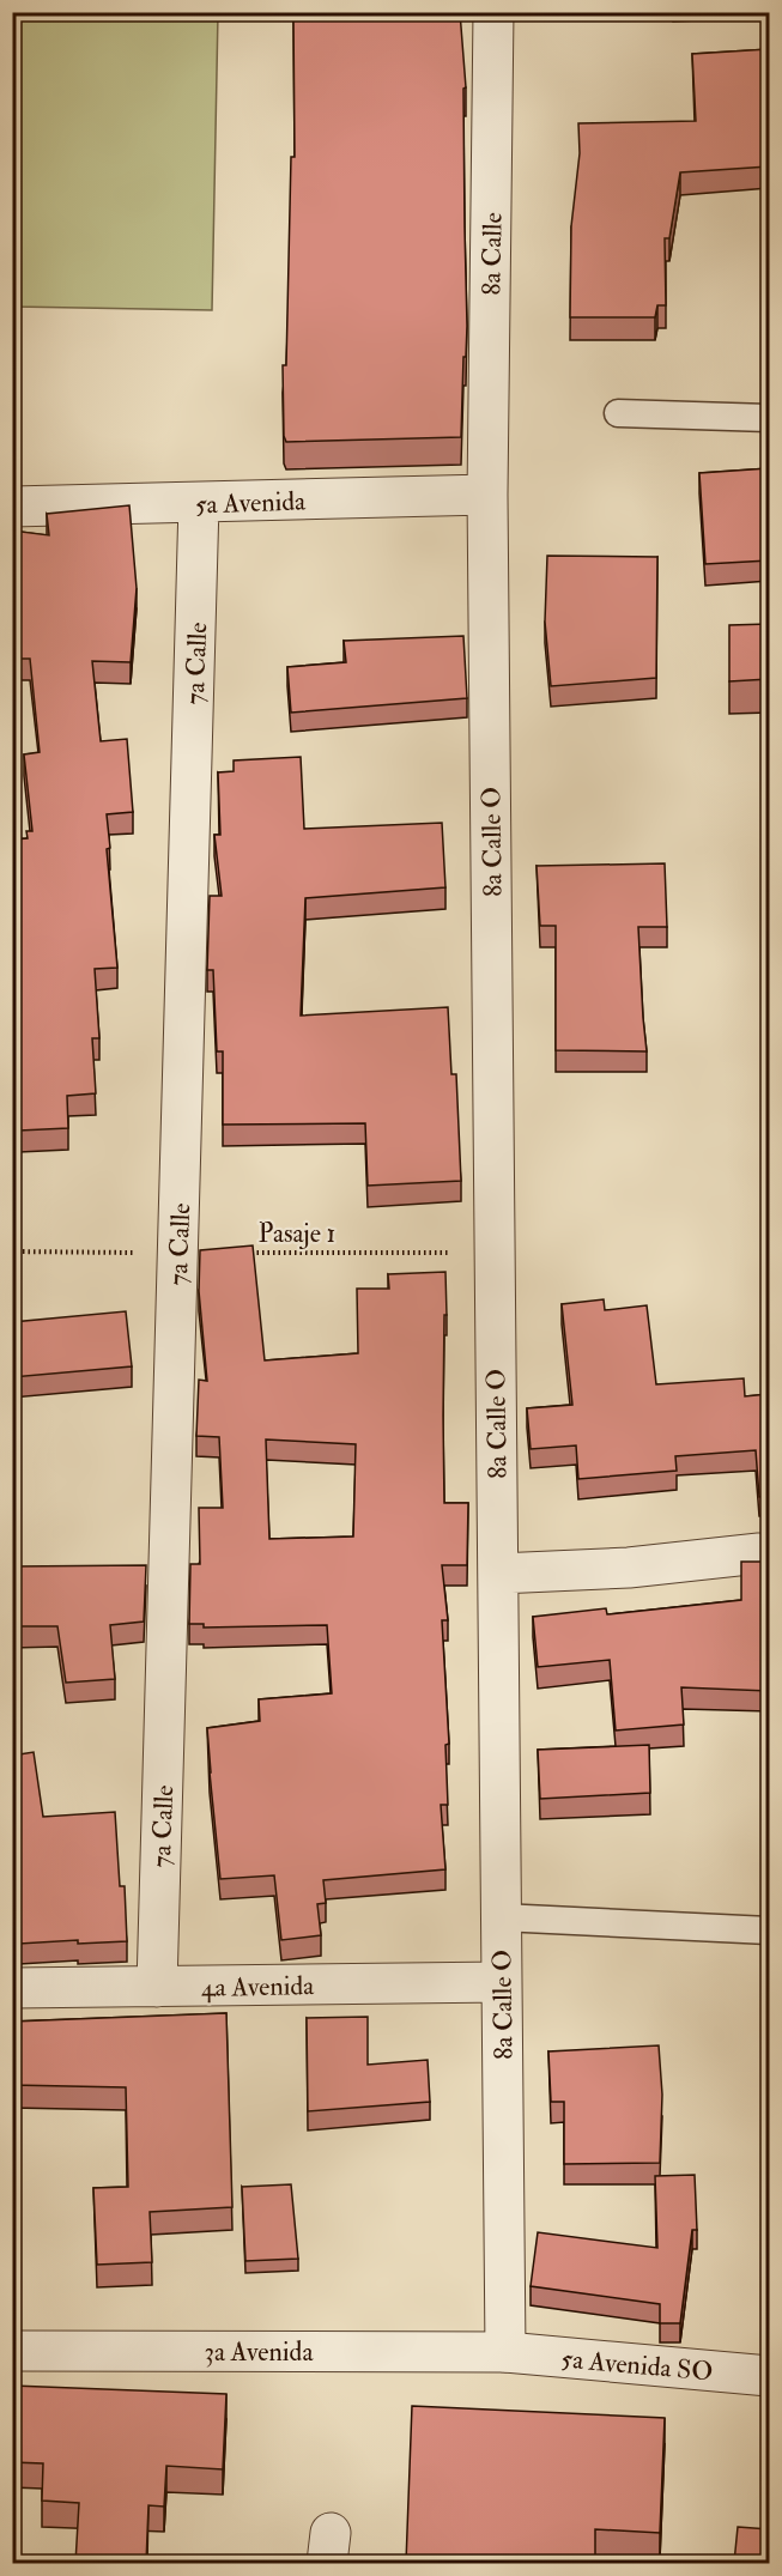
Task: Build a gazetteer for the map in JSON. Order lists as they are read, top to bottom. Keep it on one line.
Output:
{"streets":{"street":["8a Calle","5a Avenida","7a Calle","8a Calle O","4a Avenida","3a Avenida","5a Avenida SO"],"path":["Pasaje 1"]},"crossings":[["8a Calle","5a Avenida"],["8a Calle","8a Calle O"],["5a Avenida","7a Calle"],["5a Avenida","8a Calle O"],["7a Calle","4a Avenida"],["8a Calle O","Pasaje 1"],["8a Calle O","4a Avenida"],["8a Calle O","3a Avenida"],["8a Calle O","5a Avenida SO"],["3a Avenida","5a Avenida SO"]]}
